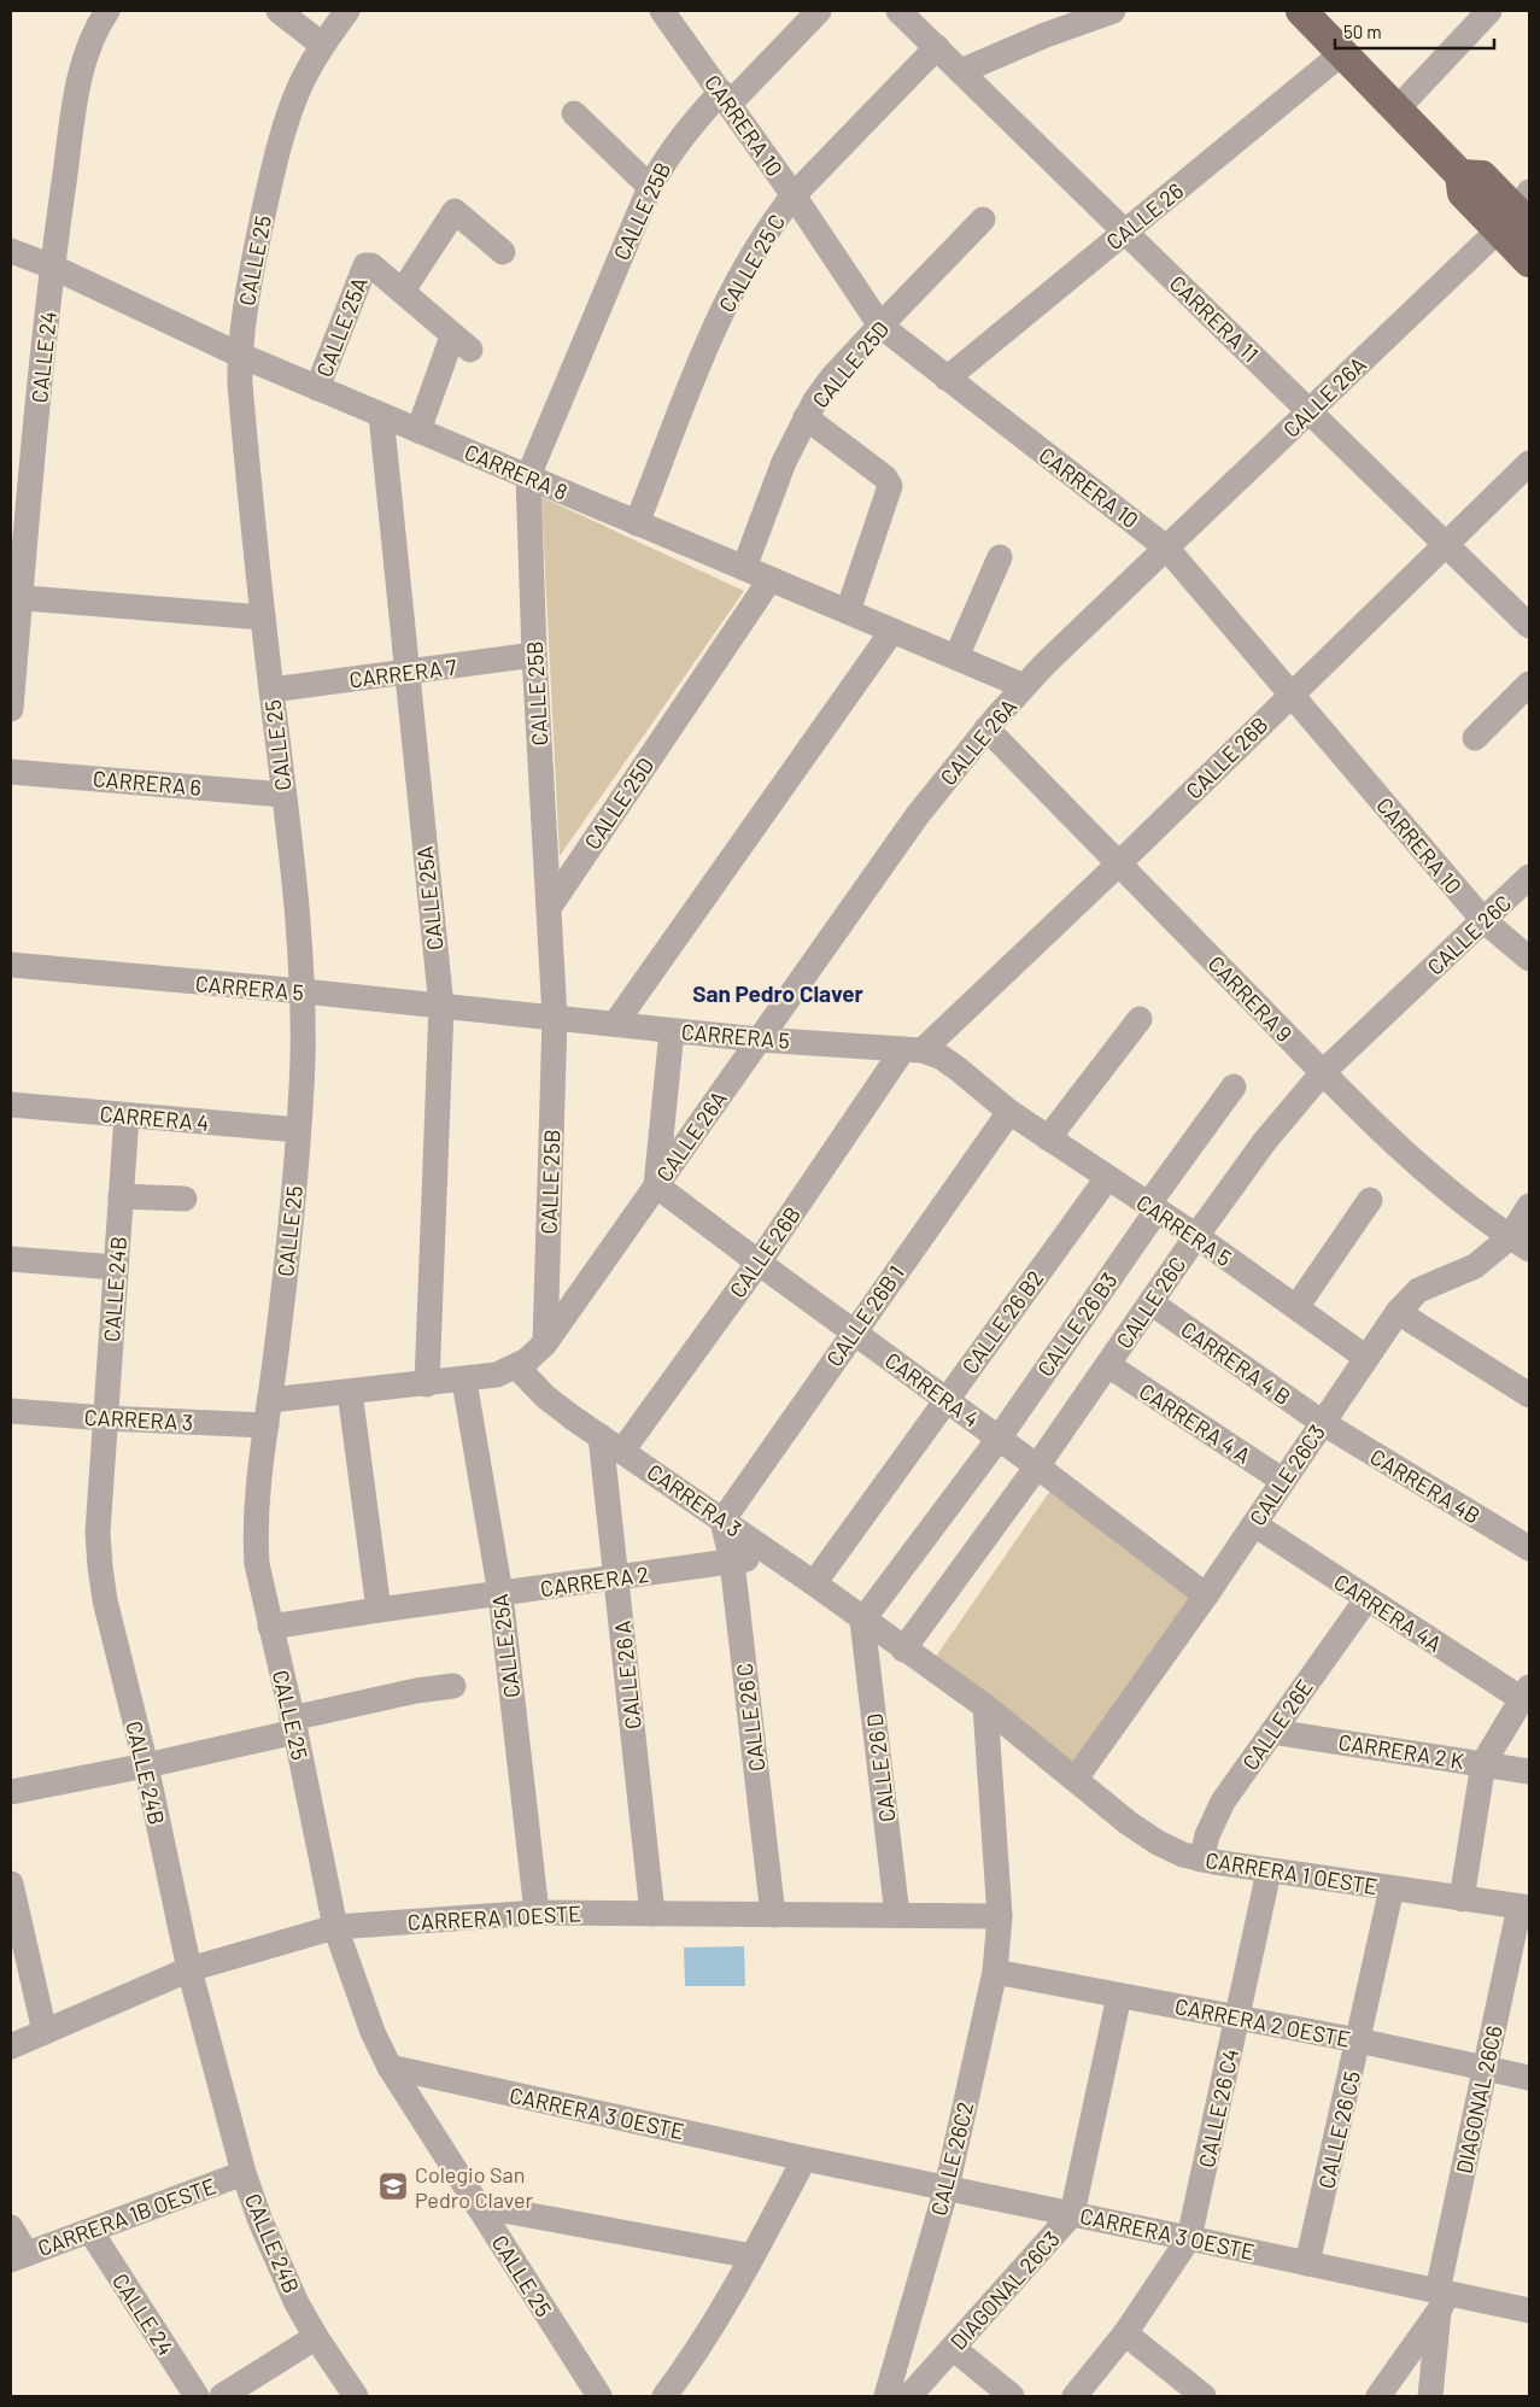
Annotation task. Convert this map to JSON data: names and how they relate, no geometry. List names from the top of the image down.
{
  "streets": {
    "street": [
      "CARRERA 10",
      "CALLE 25B",
      "CALLE 26",
      "CALLE 25",
      "CALLE 25 C",
      "CARRERA 11",
      "CALLE 25A",
      "CALLE 24",
      "CALLE 25D",
      "CALLE 26A",
      "CARRERA 8",
      "CARRERA 7",
      "CALLE 26B",
      "CARRERA 6",
      "CALLE 26C",
      "CARRERA 5",
      "CARRERA 9",
      "CARRERA 4",
      "CALLE 24B",
      "CALLE 26B 1",
      "CALLE 26 B2",
      "CALLE 26 B3",
      "CARRERA 4 B",
      "CARRERA 3",
      "CARRERA 4 A",
      "CALLE 26C3",
      "CARRERA 4B",
      "CARRERA 2",
      "CARRERA 4A",
      "CALLE 26 A",
      "CALLE 26 C",
      "CALLE 26E",
      "CARRERA 2 K",
      "CALLE 26 D",
      "CARRERA 1 OESTE",
      "CARRERA 2 OESTE",
      "DIAGONAL 26C6",
      "CALLE 26 C4",
      "CARRERA 3 OESTE",
      "CALLE 26 C5",
      "CALLE 26C2",
      "CARRERA 1B OESTE",
      "DIAGONAL 26C3"
    ]
  },
  "crossings": [
    ["CARRERA 10", "CALLE 25B"],
    ["CARRERA 10", "CALLE 26"],
    ["CARRERA 10", "CALLE 25 C"],
    ["CARRERA 10", "CALLE 25D"],
    ["CARRERA 10", "CALLE 26A"],
    ["CARRERA 10", "CALLE 26B"],
    ["CARRERA 10", "CALLE 26C"],
    ["CALLE 25B", "CALLE 25D"],
    ["CALLE 25B", "CALLE 26A"],
    ["CALLE 25B", "CARRERA 8"],
    ["CALLE 25B", "CARRERA 7"],
    ["CALLE 25B", "CARRERA 5"],
    ["CALLE 26", "CARRERA 11"],
    ["CALLE 25", "CARRERA 8"],
    ["CALLE 25", "CARRERA 7"],
    ["CALLE 25", "CARRERA 6"],
    ["CALLE 25", "CARRERA 5"],
    ["CALLE 25", "CARRERA 4"],
    ["CALLE 25", "CARRERA 3"],
    ["CALLE 25", "CARRERA 2"],
    ["CALLE 25", "CARRERA 1 OESTE"],
    ["CALLE 25", "CARRERA 3 OESTE"],
    ["CALLE 25 C", "CARRERA 11"],
    ["CALLE 25 C", "CARRERA 8"],
    ["CARRERA 11", "CALLE 26A"],
    ["CARRERA 11", "CALLE 26B"],
    ["CALLE 25A", "CARRERA 8"],
    ["CALLE 25A", "CARRERA 7"],
    ["CALLE 25A", "CARRERA 5"],
    ["CALLE 25A", "CARRERA 3"],
    ["CALLE 25A", "CARRERA 2"],
    ["CALLE 25A", "CARRERA 1 OESTE"],
    ["CALLE 24", "CARRERA 8"],
    ["CALLE 24", "CARRERA 1B OESTE"],
    ["CALLE 25D", "CARRERA 8"],
    ["CALLE 26A", "CARRERA 8"],
    ["CALLE 26A", "CARRERA 5"],
    ["CALLE 26A", "CARRERA 9"],
    ["CALLE 26A", "CARRERA 4"],
    ["CALLE 26A", "CARRERA 3"],
    ["CALLE 26B", "CARRERA 5"],
    ["CALLE 26B", "CARRERA 9"],
    ["CALLE 26B", "CARRERA 4"],
    ["CALLE 26B", "CARRERA 3"],
    ["CALLE 26C", "CARRERA 5"],
    ["CALLE 26C", "CARRERA 9"],
    ["CALLE 26C", "CARRERA 4"],
    ["CALLE 26C", "CARRERA 4 B"],
    ["CALLE 26C", "CARRERA 3"],
    ["CALLE 26C", "CARRERA 4 A"],
    ["CARRERA 5", "CALLE 26B 1"],
    ["CARRERA 5", "CALLE 26 B2"],
    ["CARRERA 5", "CALLE 26 B3"],
    ["CARRERA 5", "CALLE 26C3"],
    ["CARRERA 9", "CALLE 26C3"],
    ["CARRERA 4", "CALLE 24B"],
    ["CARRERA 4", "CALLE 26B 1"],
    ["CARRERA 4", "CALLE 26 B2"],
    ["CARRERA 4", "CALLE 26 B3"],
    ["CARRERA 4", "CALLE 26C3"],
    ["CALLE 24B", "CARRERA 3"],
    ["CALLE 24B", "CARRERA 1 OESTE"],
    ["CALLE 24B", "CARRERA 1B OESTE"],
    ["CALLE 26B 1", "CARRERA 3"],
    ["CALLE 26B 1", "CALLE 26 C"],
    ["CALLE 26 B2", "CARRERA 3"],
    ["CARRERA 4 B", "CALLE 26C3"],
    ["CARRERA 4 B", "CARRERA 4B"],
    ["CARRERA 3", "CALLE 26C3"],
    ["CARRERA 3", "CARRERA 2"],
    ["CARRERA 3", "CALLE 26 A"],
    ["CARRERA 3", "CALLE 26 C"],
    ["CARRERA 3", "CALLE 26 D"],
    ["CARRERA 3", "CARRERA 1 OESTE"],
    ["CARRERA 4 A", "CALLE 26C3"],
    ["CALLE 26C3", "CARRERA 4B"],
    ["CALLE 26C3", "CARRERA 4A"],
    ["CALLE 26C3", "CARRERA 1 OESTE"],
    ["CARRERA 2", "CALLE 26 A"],
    ["CARRERA 2", "CALLE 26 C"],
    ["CARRERA 4A", "CALLE 26E"],
    ["CALLE 26 A", "CARRERA 1 OESTE"],
    ["CALLE 26 C", "CARRERA 1 OESTE"],
    ["CALLE 26E", "CARRERA 2 K"],
    ["CALLE 26E", "CARRERA 1 OESTE"],
    ["CALLE 26 D", "CARRERA 1 OESTE"],
    ["CARRERA 1 OESTE", "DIAGONAL 26C6"],
    ["CARRERA 1 OESTE", "CALLE 26 C4"],
    ["CARRERA 1 OESTE", "CALLE 26 C5"],
    ["CARRERA 1 OESTE", "CALLE 26C2"],
    ["CARRERA 2 OESTE", "DIAGONAL 26C6"],
    ["CARRERA 2 OESTE", "CALLE 26 C4"],
    ["CARRERA 2 OESTE", "CALLE 26 C5"],
    ["CARRERA 2 OESTE", "CALLE 26C2"],
    ["CARRERA 2 OESTE", "DIAGONAL 26C3"],
    ["DIAGONAL 26C6", "CARRERA 3 OESTE"],
    ["CALLE 26 C4", "CARRERA 3 OESTE"],
    ["CARRERA 3 OESTE", "CALLE 26 C5"],
    ["CARRERA 3 OESTE", "CALLE 26C2"],
    ["CARRERA 3 OESTE", "DIAGONAL 26C3"]
  ],
  "districts": ["San Pedro Claver"],
  "places": {
    "school or university": ["Colegio San Pedro Claver"]
  },
  "scale_bar": "50 m"
}
